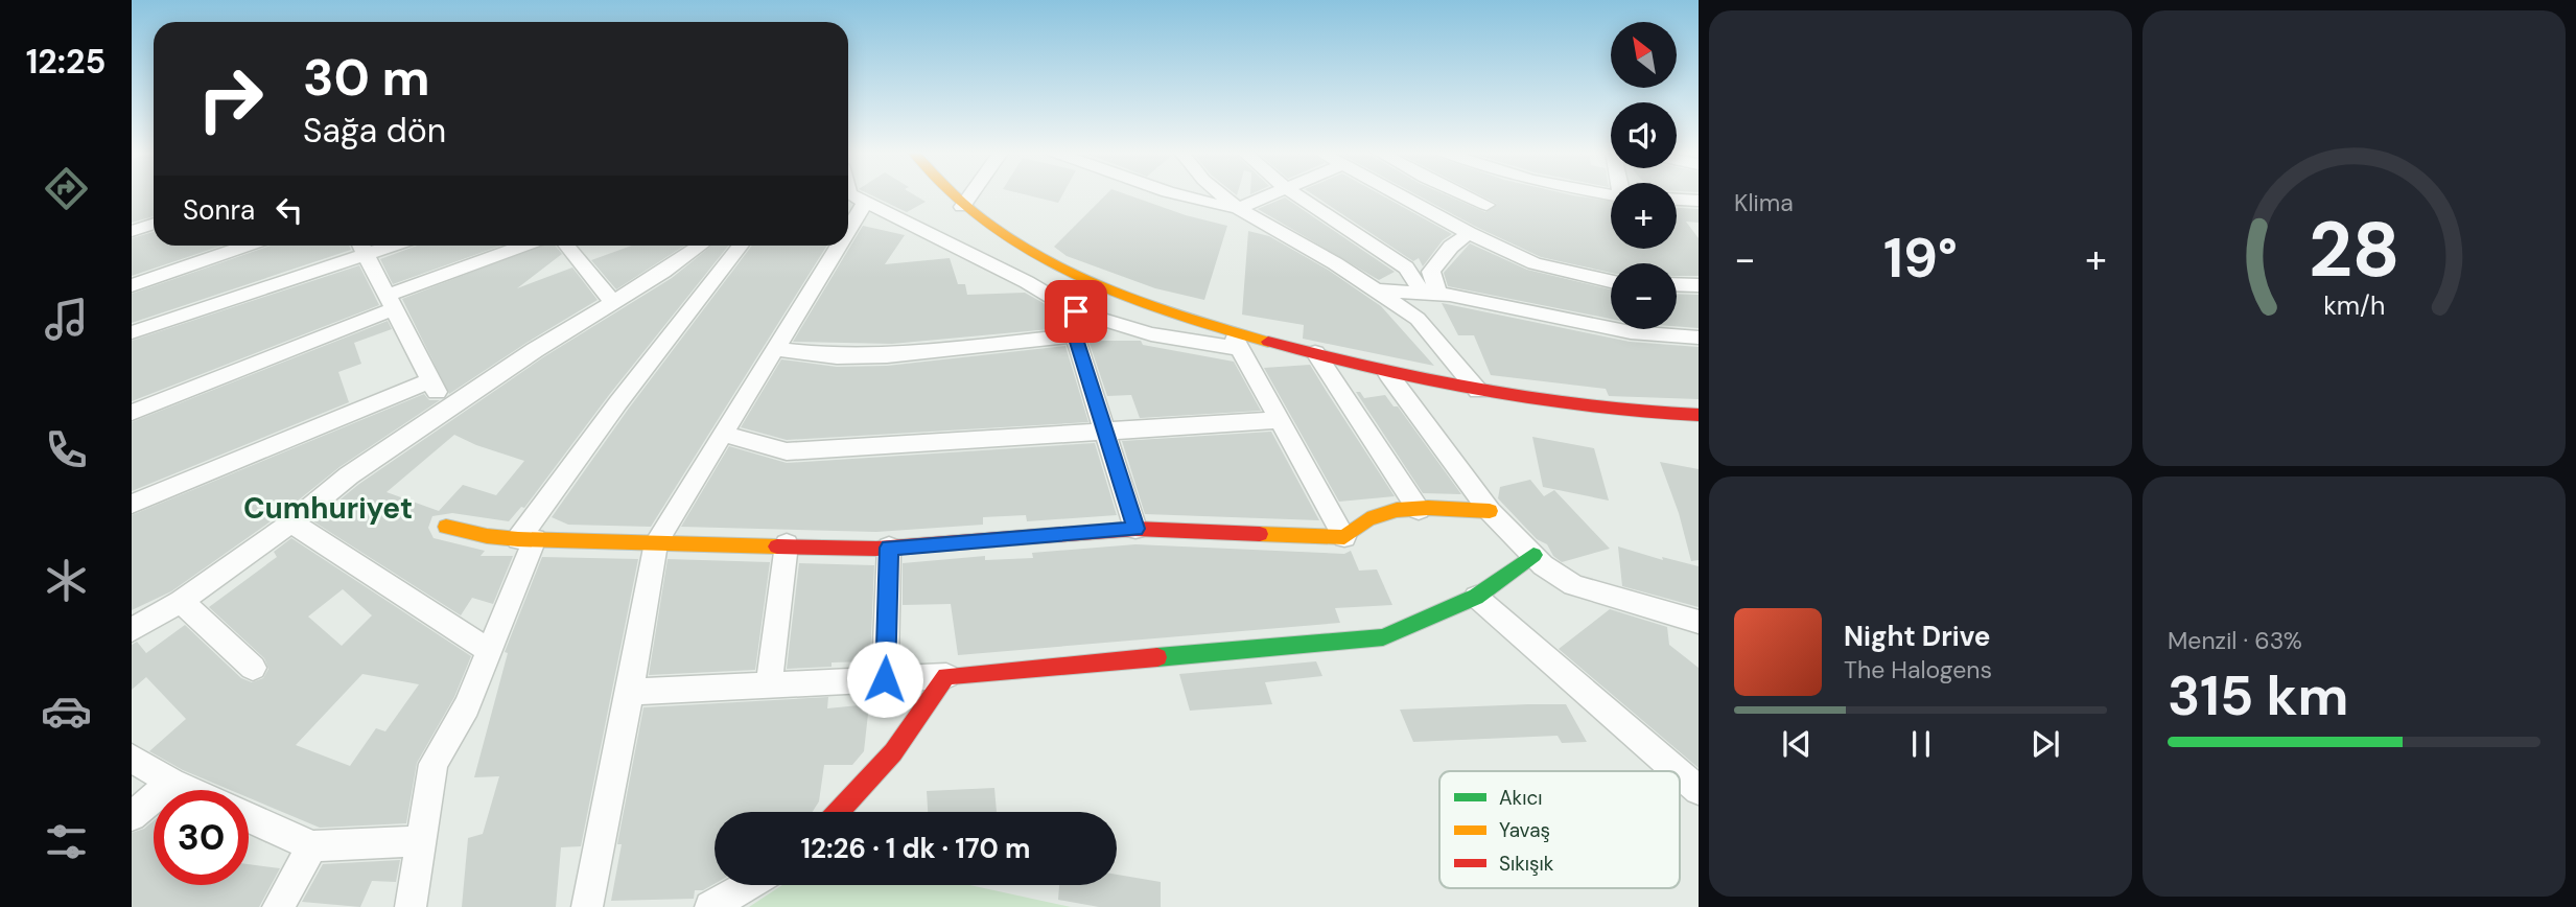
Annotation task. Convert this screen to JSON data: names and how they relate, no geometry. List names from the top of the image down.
{
  "districts": ["Cumhuriyet"],
  "legend": ["Akıcı", "Yavaş", "Sıkışık"],
  "north": "top left",
  "page": {
    "tabs": "12:25",
    "tile": [
      "Klima",
      ["Menzil · 63%", "315 km"]
    ],
    "map_buttons": ["+", "−"],
    "turn": ["30 m", "Sağa dön"],
    "then": "Sonra",
    "heat": ["−", "19°", "+"],
    "song": ["Night Drive", "The Halogens"],
    "limit": "30",
    "trip": "12:26 · 1 dk · 170 m",
    "gauge": ["28", "km/h"]
  }
}
